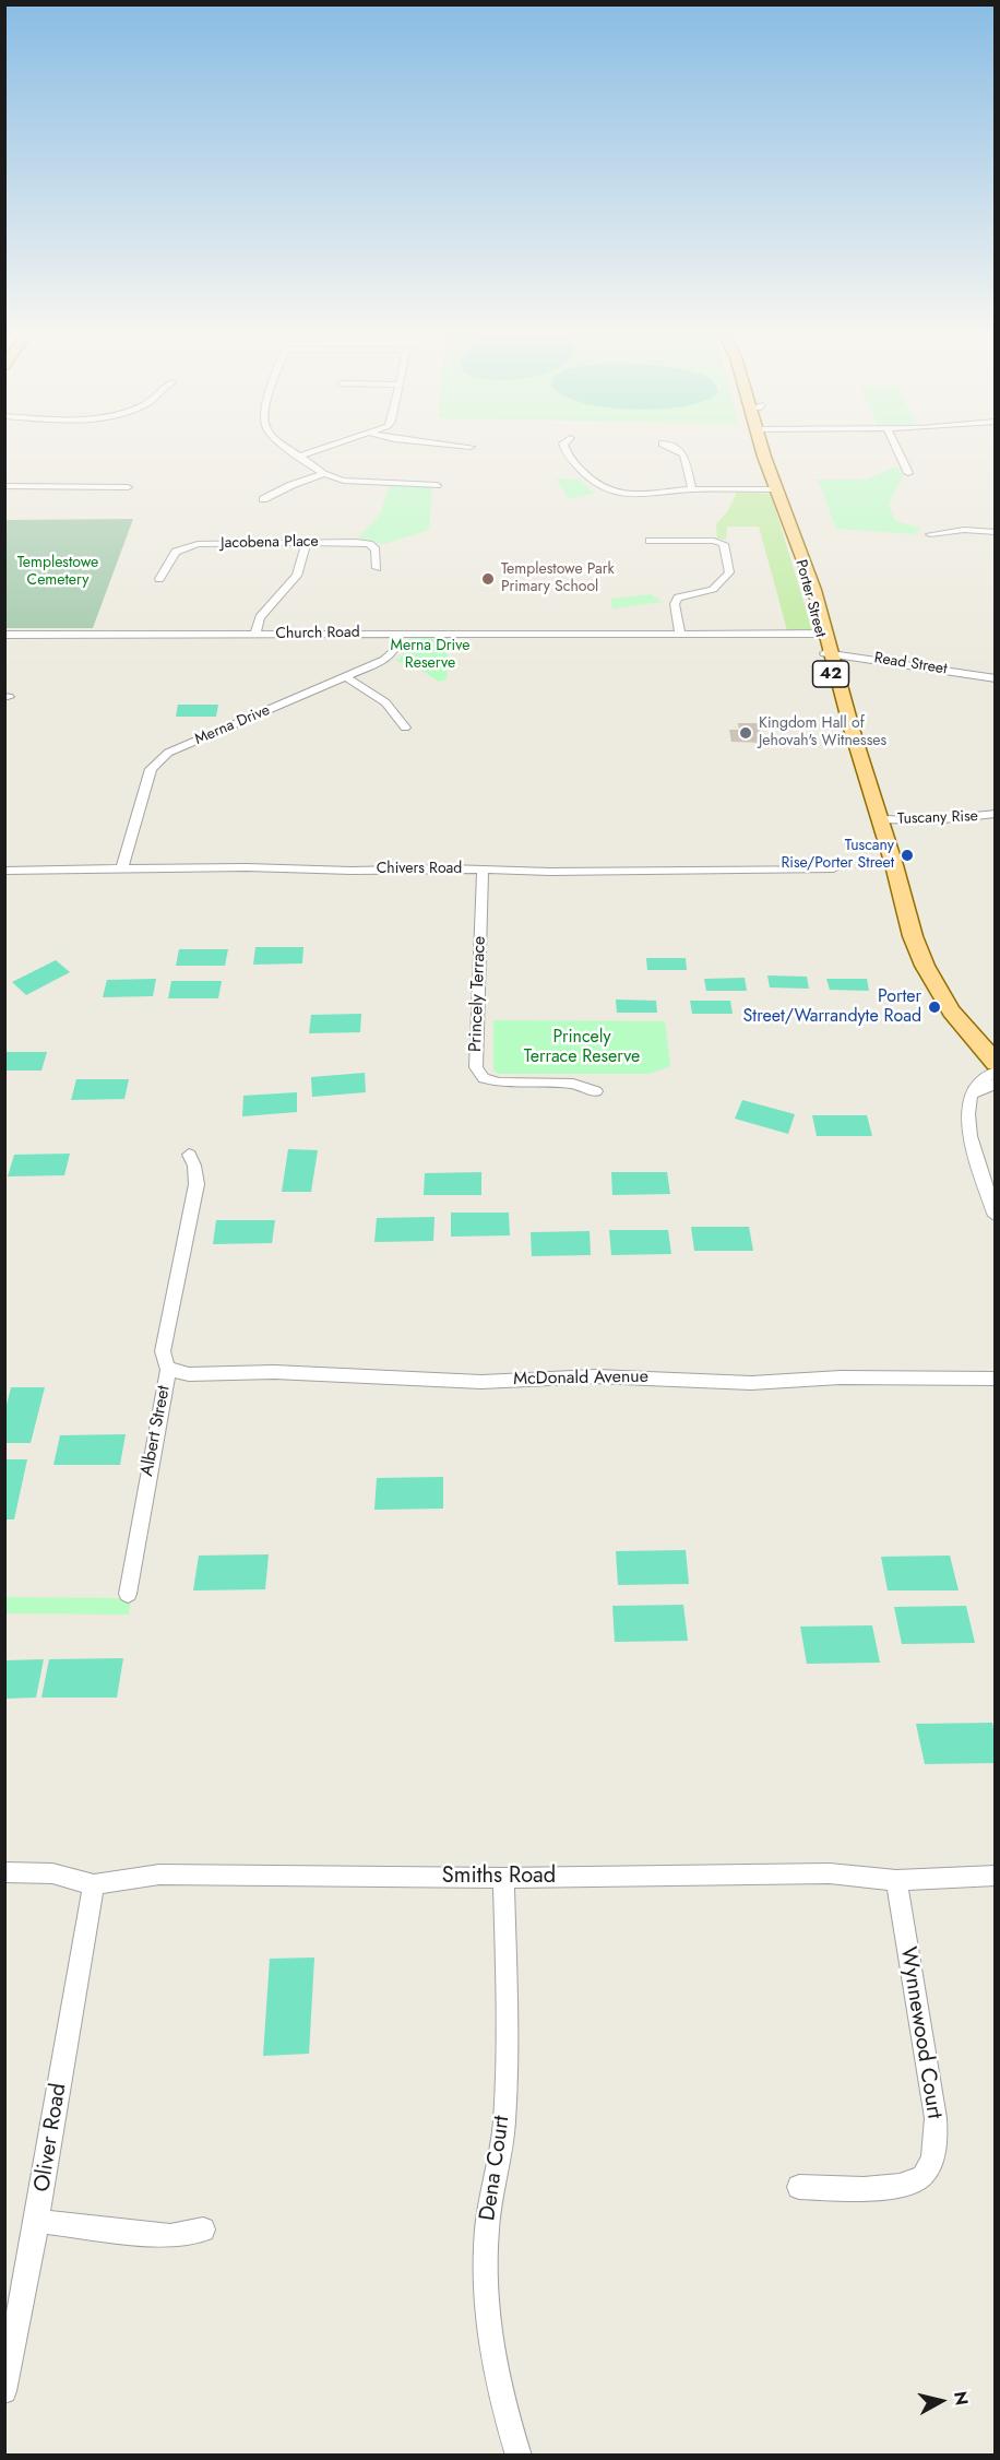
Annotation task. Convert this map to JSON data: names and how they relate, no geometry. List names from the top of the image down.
{
  "streets": {
    "main road": ["Porter Street", "42"],
    "street": [
      "Jacobena Place",
      "Church Road",
      "Read Street",
      "Merna Drive",
      "Tuscany Rise",
      "Chivers Road",
      "Princely Terrace",
      "McDonald Avenue",
      "Albert Street",
      "Smiths Road",
      "Wynnewood Court",
      "Oliver Road",
      "Dena Court"
    ]
  },
  "crossings": [
    ["Porter Street", "Church Road"],
    ["Porter Street", "Read Street"],
    ["Porter Street", "Tuscany Rise"],
    ["Church Road", "Merna Drive"],
    ["Merna Drive", "Chivers Road"],
    ["Chivers Road", "Princely Terrace"],
    ["McDonald Avenue", "Albert Street"],
    ["Smiths Road", "Wynnewood Court"],
    ["Smiths Road", "Oliver Road"],
    ["Smiths Road", "Dena Court"]
  ],
  "parks": ["Templestowe Cemetery", "Merna Drive Reserve", "Princely Terrace Reserve"],
  "places": [
    "Templestowe Park Primary School",
    "Kingdom Hall of Jehovah's Witnesses",
    "Tuscany Rise/Porter Street",
    "Porter Street/Warrandyte Road"
  ],
  "north": "right"
}
